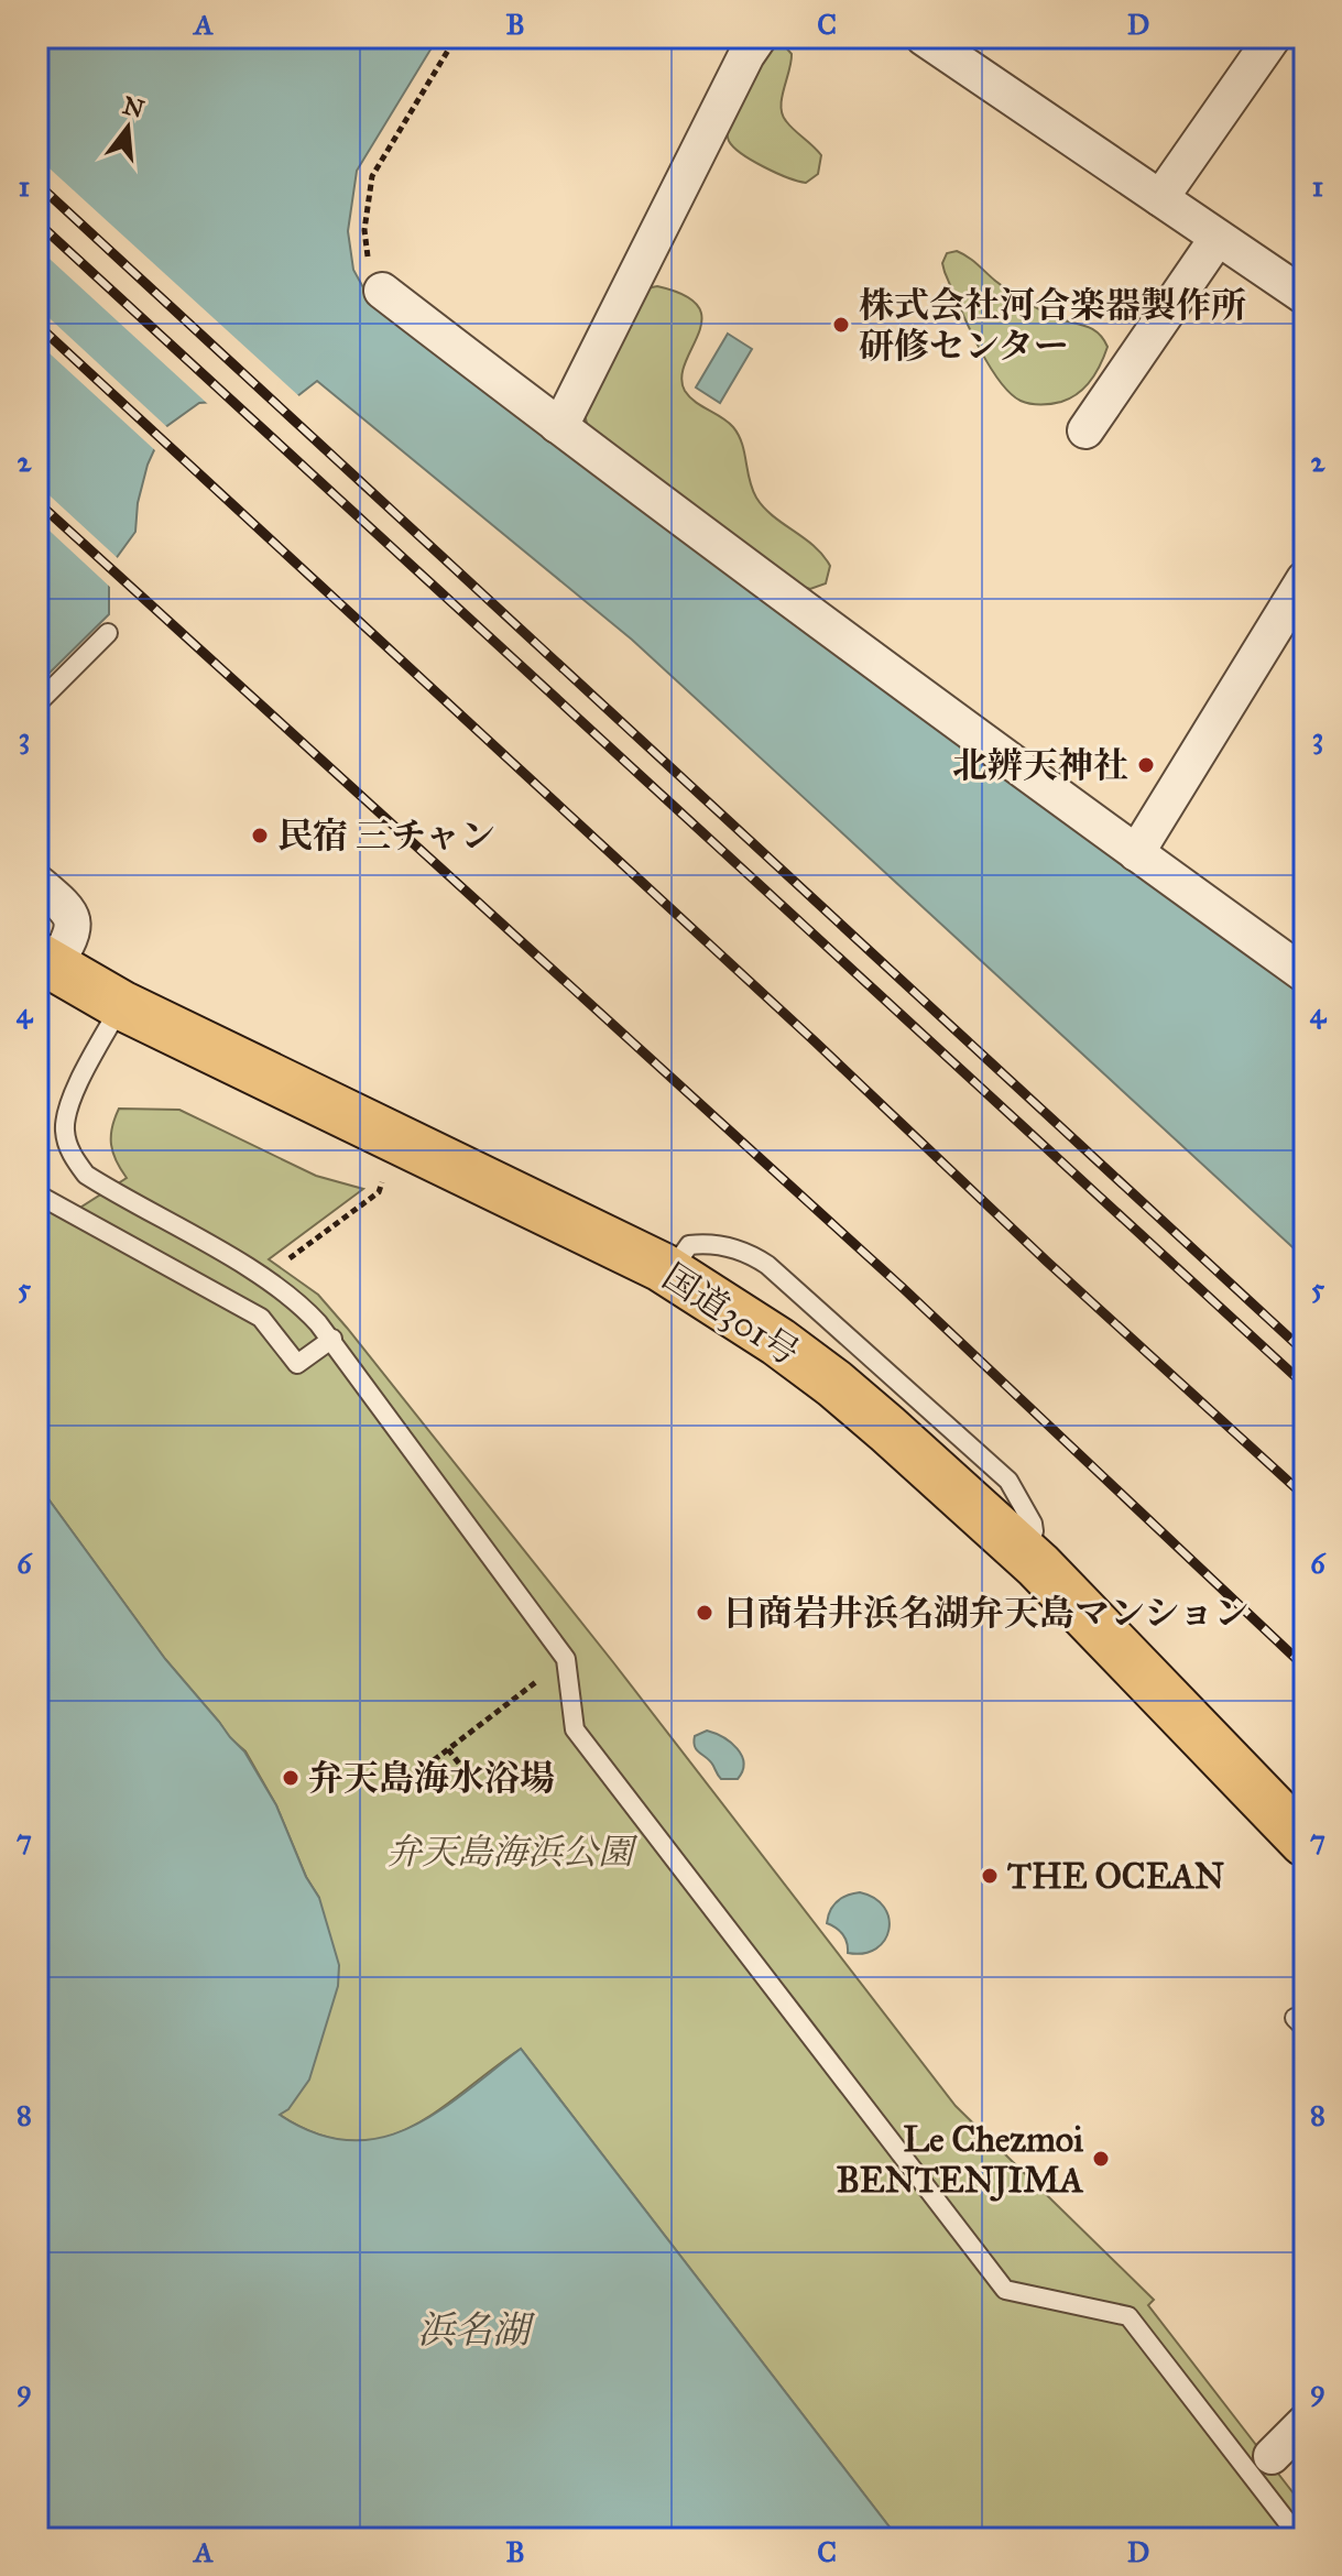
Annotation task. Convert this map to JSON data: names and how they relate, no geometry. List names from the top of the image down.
{
  "streets": {
    "highway": ["国道301号"]
  },
  "water": ["浜名湖"],
  "parks": ["弁天島海浜公園"],
  "places": [
    "株式会社河合楽器製作所 研修センター",
    "北辨天神社",
    "民宿 三チャン",
    "日商岩井浜名湖弁天島マンション",
    "弁天島海水浴場",
    "THE OCEAN",
    "Le Chezmoi BENTENJIMA"
  ],
  "north": "top",
  "grid": {
    "columns": [
      "A",
      "B",
      "C",
      "D"
    ],
    "rows": [
      "1",
      "2",
      "3",
      "4",
      "5",
      "6",
      "7",
      "8",
      "9"
    ]
  }
}
